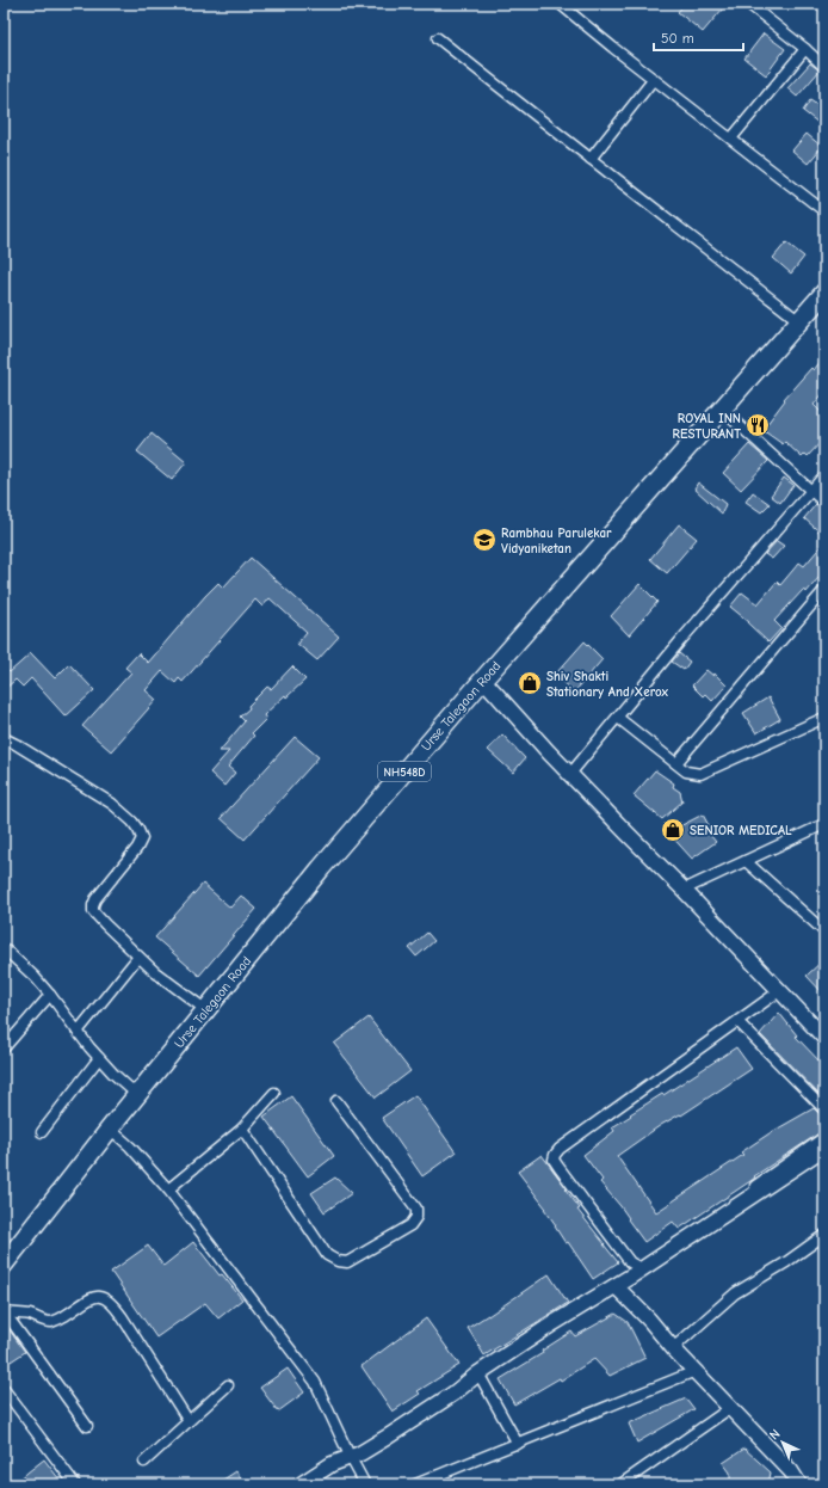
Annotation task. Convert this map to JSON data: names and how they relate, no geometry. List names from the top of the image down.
{
  "streets": {
    "highway": ["Urse Talegaon Road", "NH548D"]
  },
  "places": {
    "restaurant": ["ROYAL INN RESTURANT"],
    "school or university": ["Rambhau Parulekar Vidyaniketan"],
    "shop": ["Shiv Shakti Stationary And Xerox", "SENIOR MEDICAL"]
  },
  "scale_bar": "50 m",
  "north": "top left"
}
